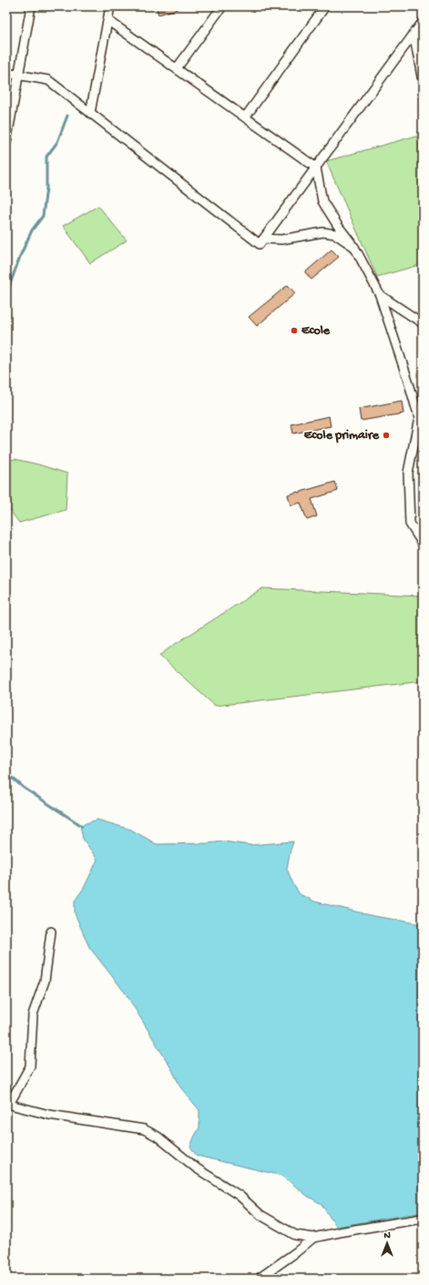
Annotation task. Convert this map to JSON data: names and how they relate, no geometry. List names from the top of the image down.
{
  "places": ["Ecole", "Ecole primaire"],
  "north": "top"
}
